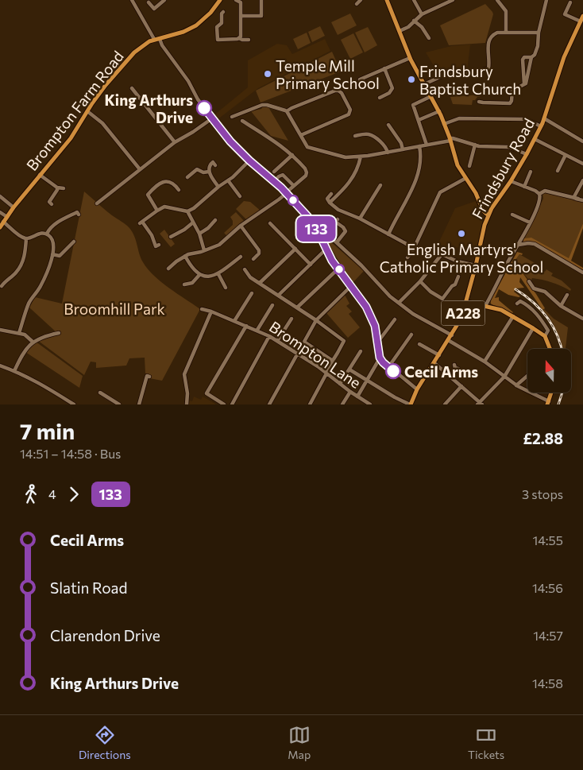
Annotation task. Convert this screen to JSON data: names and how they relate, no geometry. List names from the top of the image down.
{
  "streets": {
    "main road": ["Brompton Farm Road", "Frindsbury Road", "A228"],
    "street": ["Brompton Lane"]
  },
  "crossings": [
    ["Frindsbury Road", "A228"]
  ],
  "parks": ["Broomhill Park"],
  "places": [
    "Temple Mill Primary School",
    "Frindsbury Baptist Church",
    "King Arthurs Drive",
    "English Martyrs' Catholic Primary School",
    "Cecil Arms"
  ],
  "lines": ["bus line 133"],
  "north": "top",
  "page": {
    "on_map": "133",
    "heading": ["7 min", "14:51 – 14:58 · Bus", "£2.88"],
    "legs": ["4", "133", "3 stops"],
    "list": [
      {
        "name": "Cecil Arms",
        "value": "14:55"
      },
      {
        "name": "Slatin Road",
        "value": "14:56"
      },
      {
        "name": "Clarendon Drive",
        "value": "14:57"
      },
      {
        "name": "King Arthurs Drive",
        "value": "14:58"
      }
    ],
    "tabs": ["Directions", "Map", "Tickets"]
  }
}
